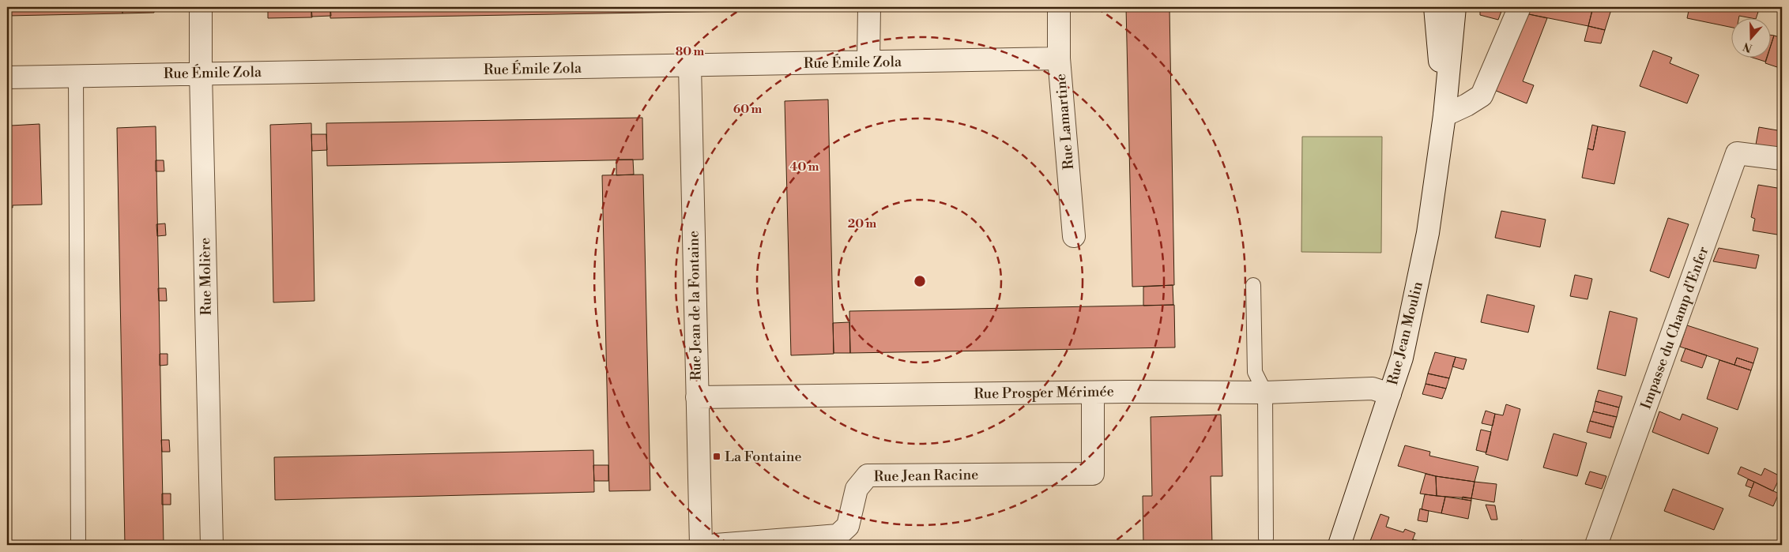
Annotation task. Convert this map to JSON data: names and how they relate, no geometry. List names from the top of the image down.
{
  "streets": {
    "street": [
      "Rue Émile Zola",
      "Rue Lamartine",
      "Rue Molière",
      "Rue Jean de la Fontaine",
      "Impasse du Champ d'Enfer",
      "Rue Jean Moulin",
      "Rue Prosper Mérimée",
      "Rue Jean Racine"
    ]
  },
  "crossings": [
    ["Rue Émile Zola", "Rue Lamartine"],
    ["Rue Émile Zola", "Rue Molière"],
    ["Rue Émile Zola", "Rue Jean de la Fontaine"],
    ["Rue Jean de la Fontaine", "Rue Prosper Mérimée"],
    ["Rue Jean Moulin", "Rue Prosper Mérimée"],
    ["Rue Prosper Mérimée", "Rue Jean Racine"]
  ],
  "places": {
    "transit": ["La Fontaine"]
  },
  "north": "bottom",
  "rings": [
    "80 m",
    "60 m",
    "40 m",
    "20 m"
  ]
}
